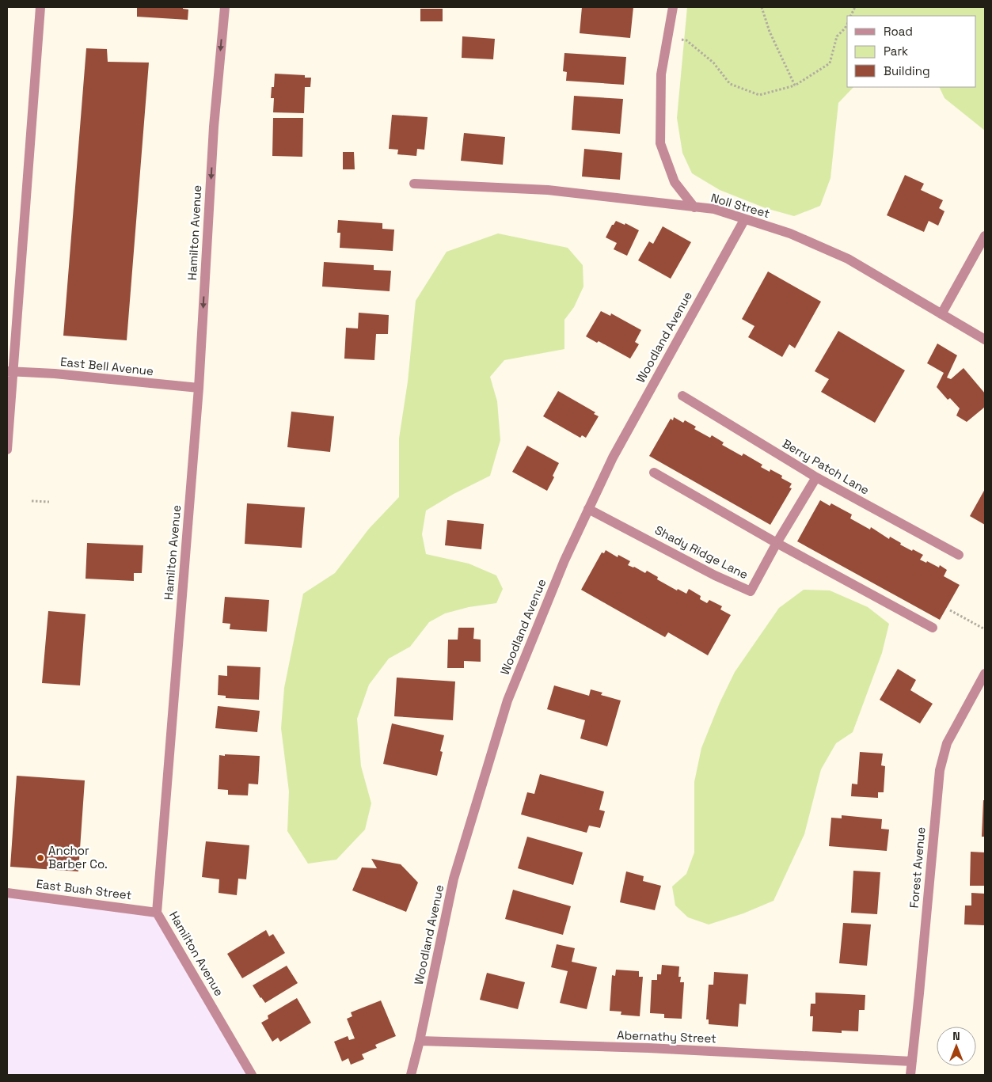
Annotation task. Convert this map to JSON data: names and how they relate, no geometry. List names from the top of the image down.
{
  "streets": {
    "street": [
      "Noll Street",
      "Hamilton Avenue",
      "Woodland Avenue",
      "East Bell Avenue",
      "Berry Patch Lane",
      "Shady Ridge Lane",
      "Forest Avenue",
      "East Bush Street",
      "Abernathy Street"
    ]
  },
  "crossings": [
    ["Noll Street", "Woodland Avenue"],
    ["Hamilton Avenue", "East Bell Avenue"],
    ["Hamilton Avenue", "East Bush Street"],
    ["Woodland Avenue", "Shady Ridge Lane"],
    ["Woodland Avenue", "Abernathy Street"],
    ["Berry Patch Lane", "Shady Ridge Lane"],
    ["Forest Avenue", "Abernathy Street"]
  ],
  "places": ["Anchor Barber Co."],
  "legend": ["Road", "Park", "Building"],
  "north": "top"
}
